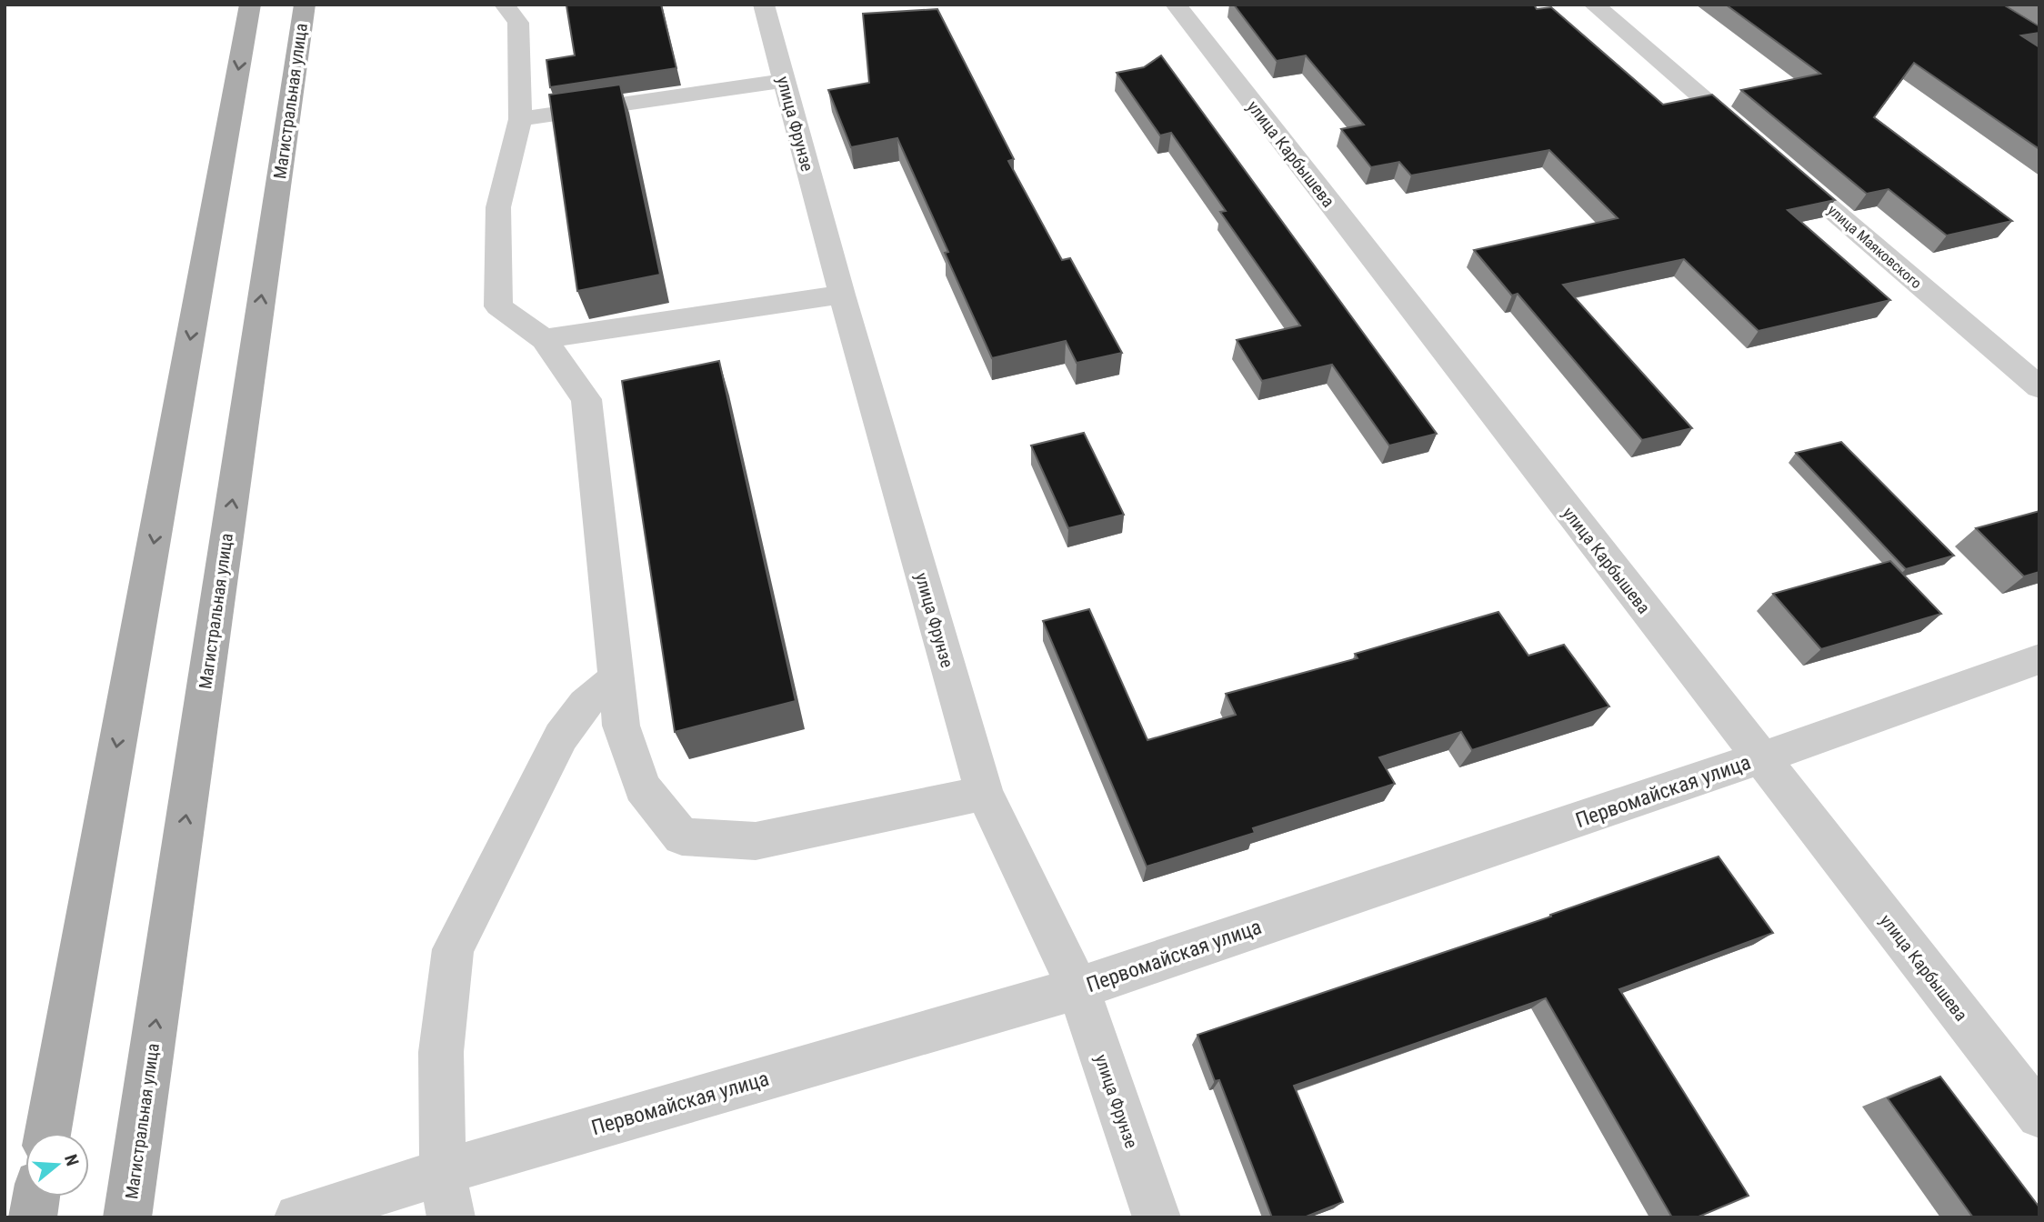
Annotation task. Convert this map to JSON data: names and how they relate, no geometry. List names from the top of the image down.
{
  "streets": {
    "main road": ["Магистральная улица"],
    "street": [
      "улица Фрунзе",
      "улица Карбышева",
      "улица Маяковского",
      "Первомайская улица"
    ]
  },
  "crossings": [
    ["улица Фрунзе", "Первомайская улица"],
    ["улица Карбышева", "Первомайская улица"]
  ],
  "north": "right"
}
